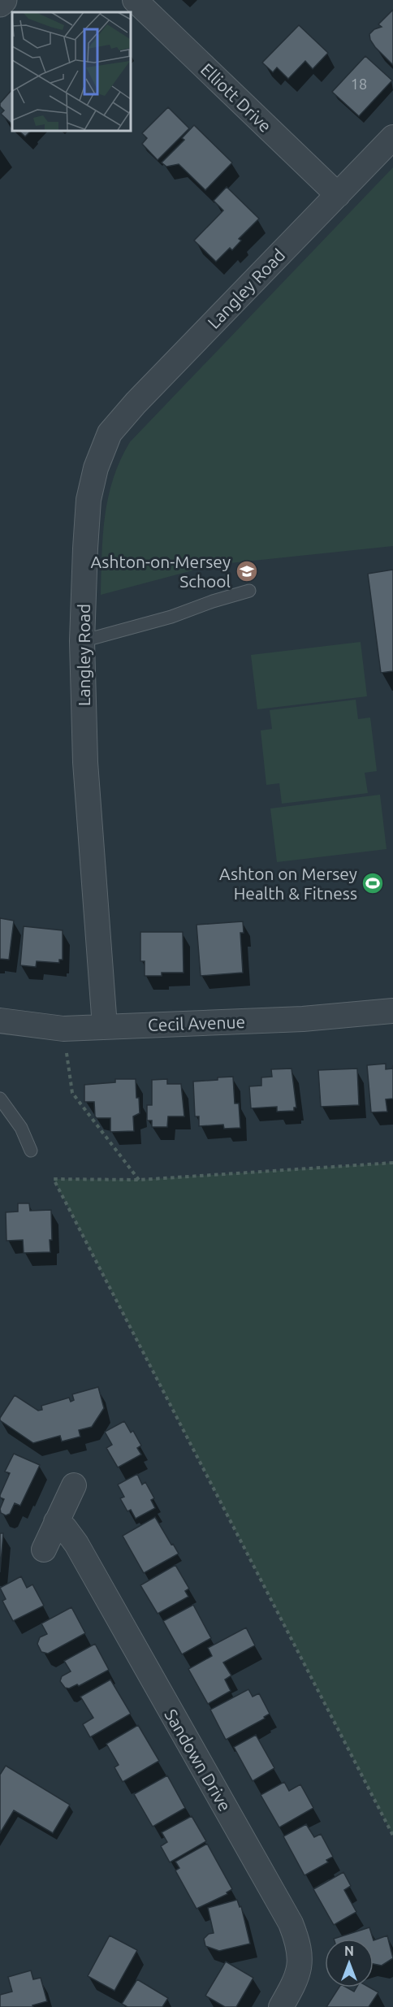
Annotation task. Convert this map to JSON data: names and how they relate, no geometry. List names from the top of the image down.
{
  "streets": {
    "street": [
      "Elliott Drive",
      "Langley Road",
      "Cecil Avenue",
      "Sandown Drive"
    ]
  },
  "crossings": [
    ["Elliott Drive", "Langley Road"],
    ["Langley Road", "Cecil Avenue"]
  ],
  "places": {
    "school or university": ["Ashton-on-Mersey School"],
    "sports": ["Ashton on Mersey Health & Fitness"]
  },
  "house_numbers": ["18"],
  "north": "top"
}
